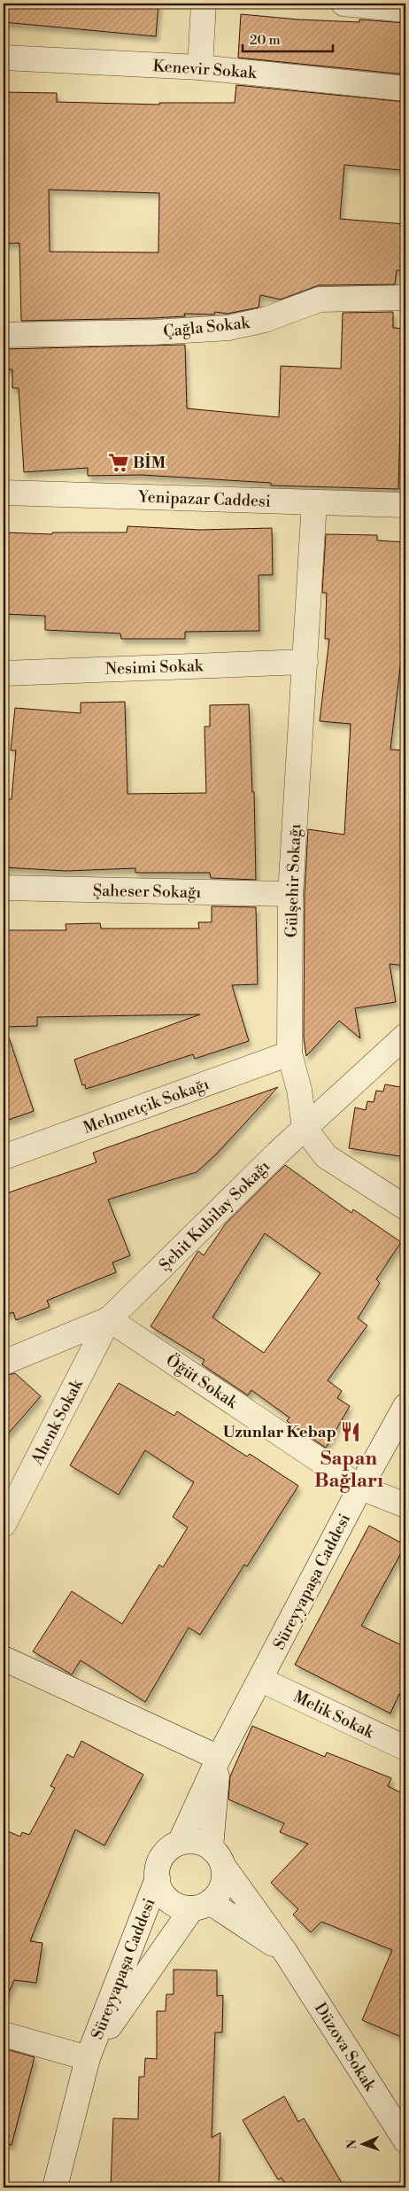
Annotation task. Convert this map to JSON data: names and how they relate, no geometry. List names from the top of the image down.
{
  "streets": {
    "street": [
      "Kenevir Sokak",
      "Çağla Sokak",
      "Yenipazar Caddesi",
      "Nesimi Sokak",
      "Gülşehir Sokağı",
      "Şaheser Sokağı",
      "Mehmetçik Sokağı",
      "Şehit Kubilay Sokağı",
      "Öğüt Sokak",
      "Ahenk Sokak",
      "Süreyyapaşa Caddesi",
      "Melik Sokak",
      "Düzova Sokak"
    ]
  },
  "crossings": [
    ["Yenipazar Caddesi", "Gülşehir Sokağı"],
    ["Nesimi Sokak", "Gülşehir Sokağı"],
    ["Gülşehir Sokağı", "Şaheser Sokağı"],
    ["Gülşehir Sokağı", "Mehmetçik Sokağı"],
    ["Gülşehir Sokağı", "Şehit Kubilay Sokağı"],
    ["Şehit Kubilay Sokağı", "Öğüt Sokak"],
    ["Şehit Kubilay Sokağı", "Ahenk Sokak"],
    ["Öğüt Sokak", "Ahenk Sokak"],
    ["Öğüt Sokak", "Süreyyapaşa Caddesi"],
    ["Süreyyapaşa Caddesi", "Melik Sokak"],
    ["Süreyyapaşa Caddesi", "Düzova Sokak"]
  ],
  "districts": ["Sapan Bağları"],
  "places": {
    "supermarket": ["BİM"],
    "restaurant": ["Uzunlar Kebap"]
  },
  "scale_bar": "20 m",
  "north": "left"
}
